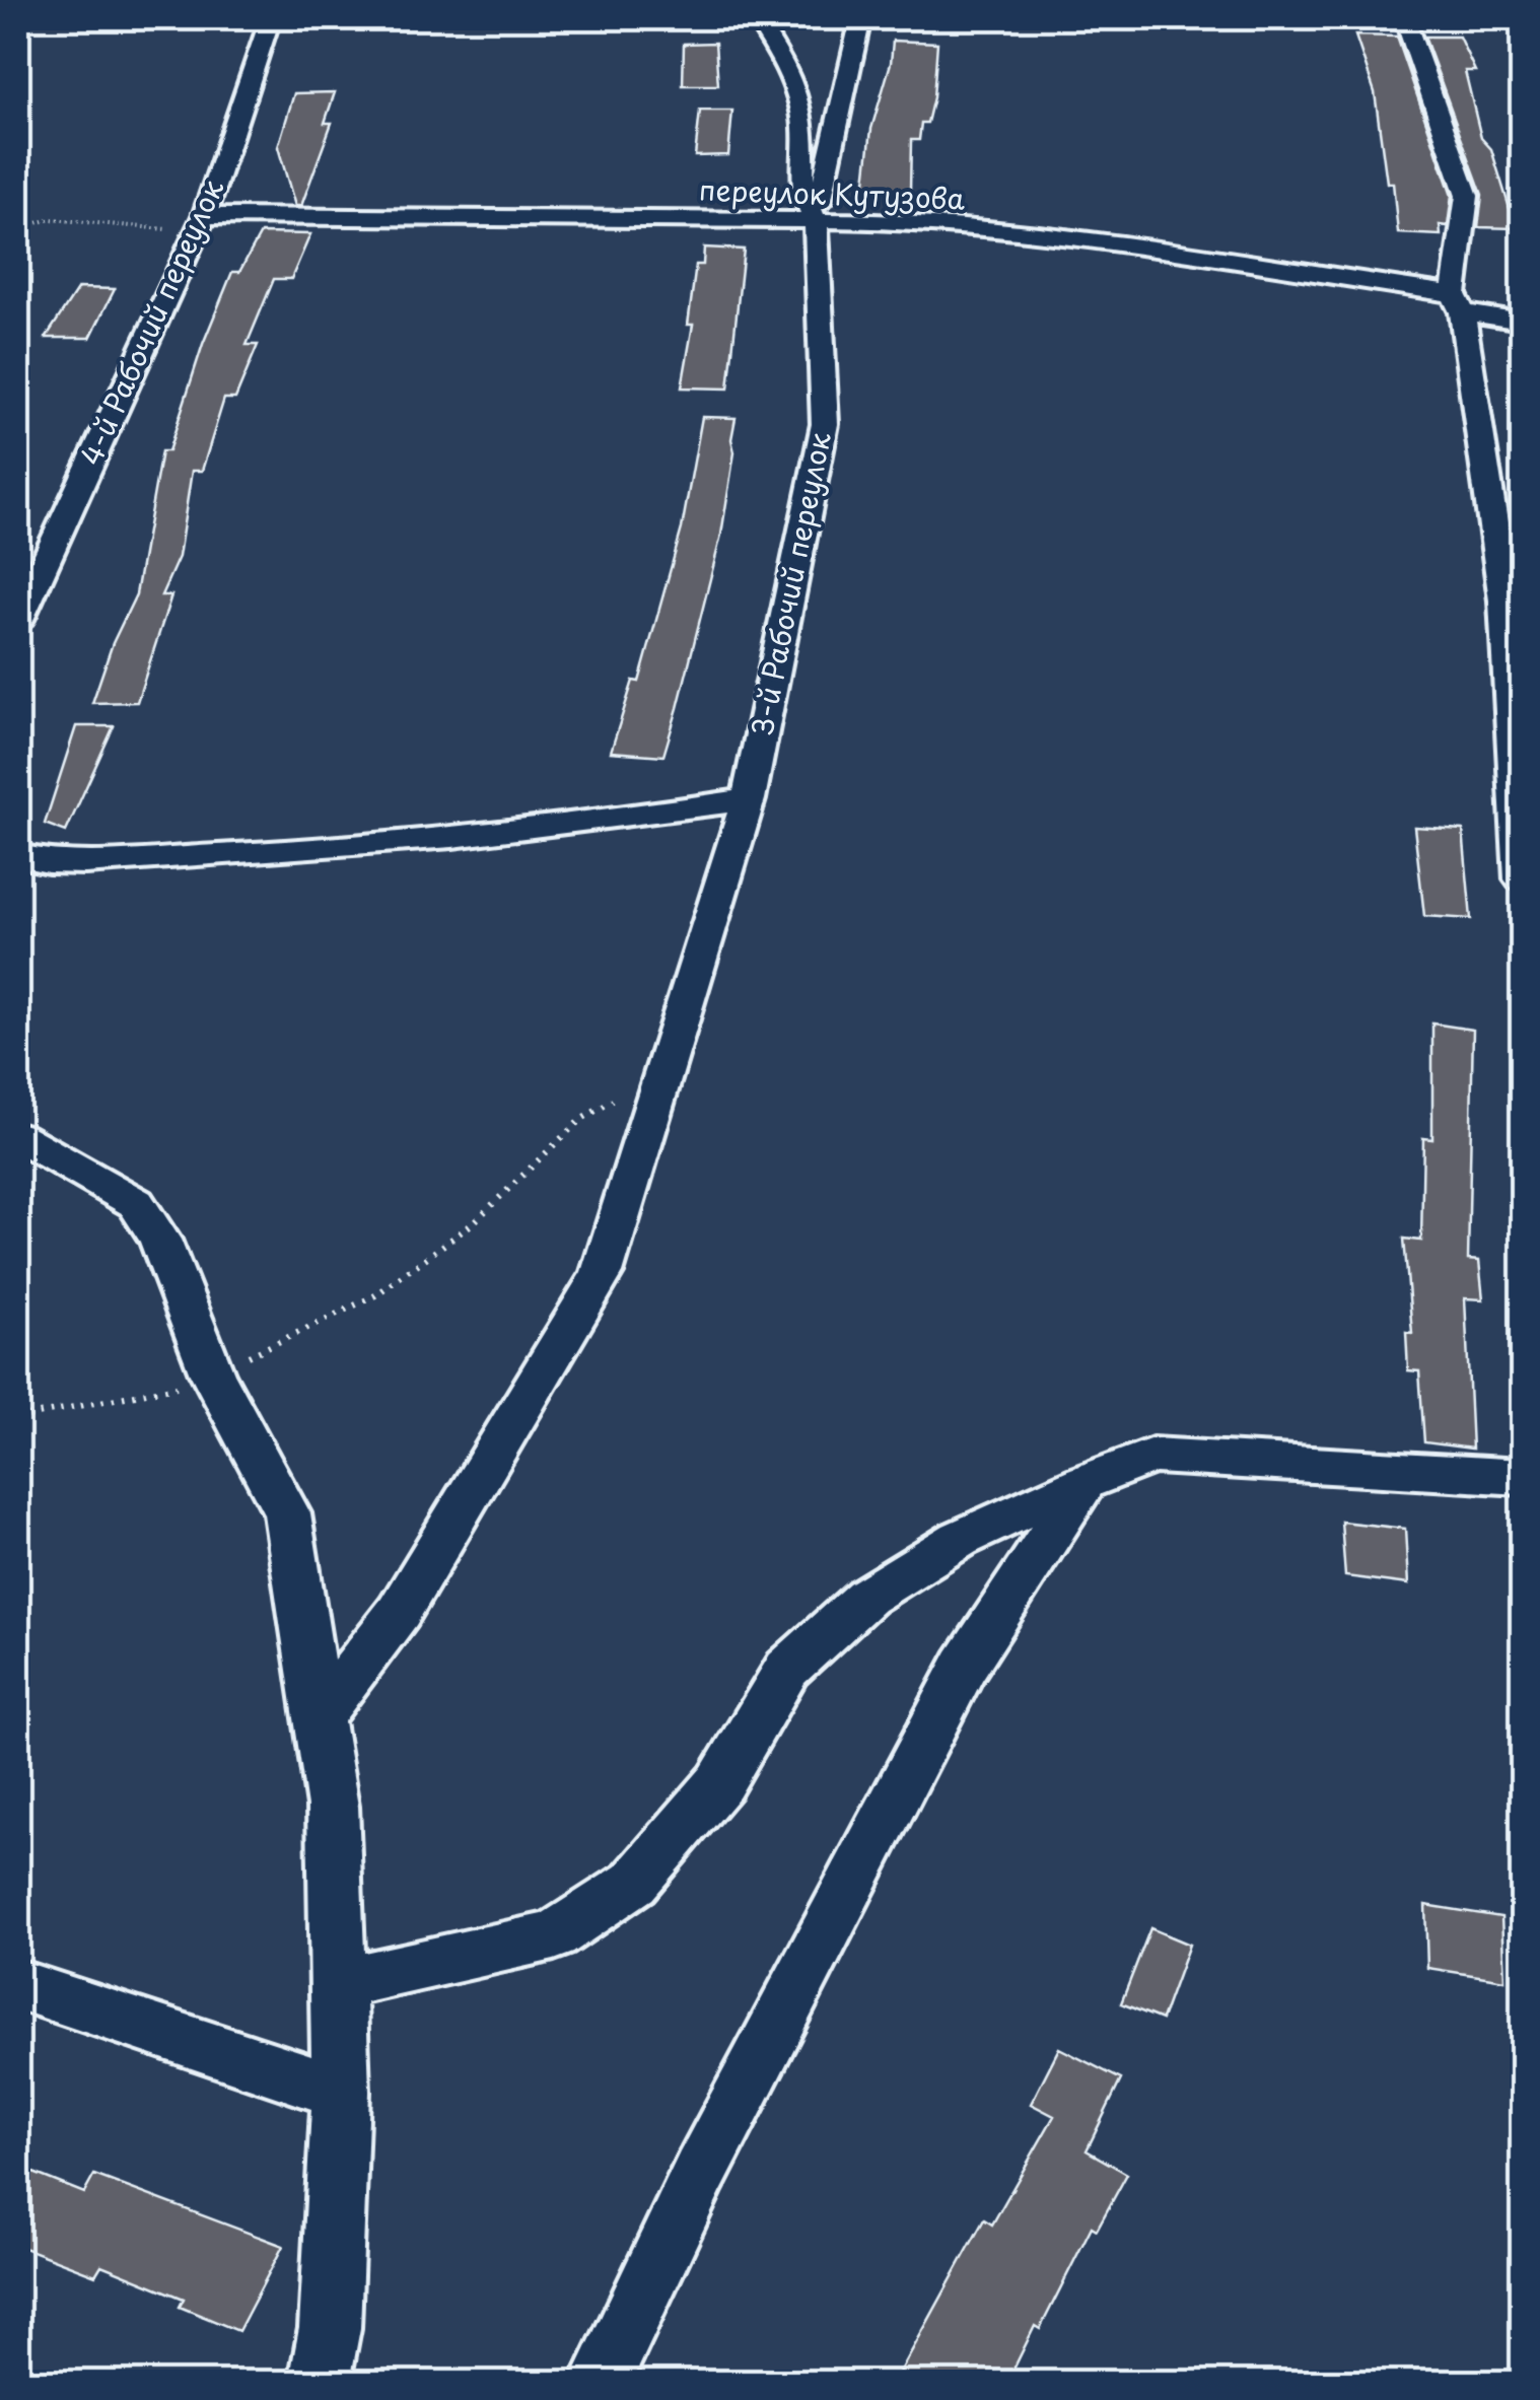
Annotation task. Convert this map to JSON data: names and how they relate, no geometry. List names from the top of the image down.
{
  "streets": {
    "street": ["переулок Кутузова", "4-й Рабочий переулок", "3-й Рабочий переулок"]
  },
  "crossings": [
    ["переулок Кутузова", "4-й Рабочий переулок"],
    ["переулок Кутузова", "3-й Рабочий переулок"]
  ]
}
